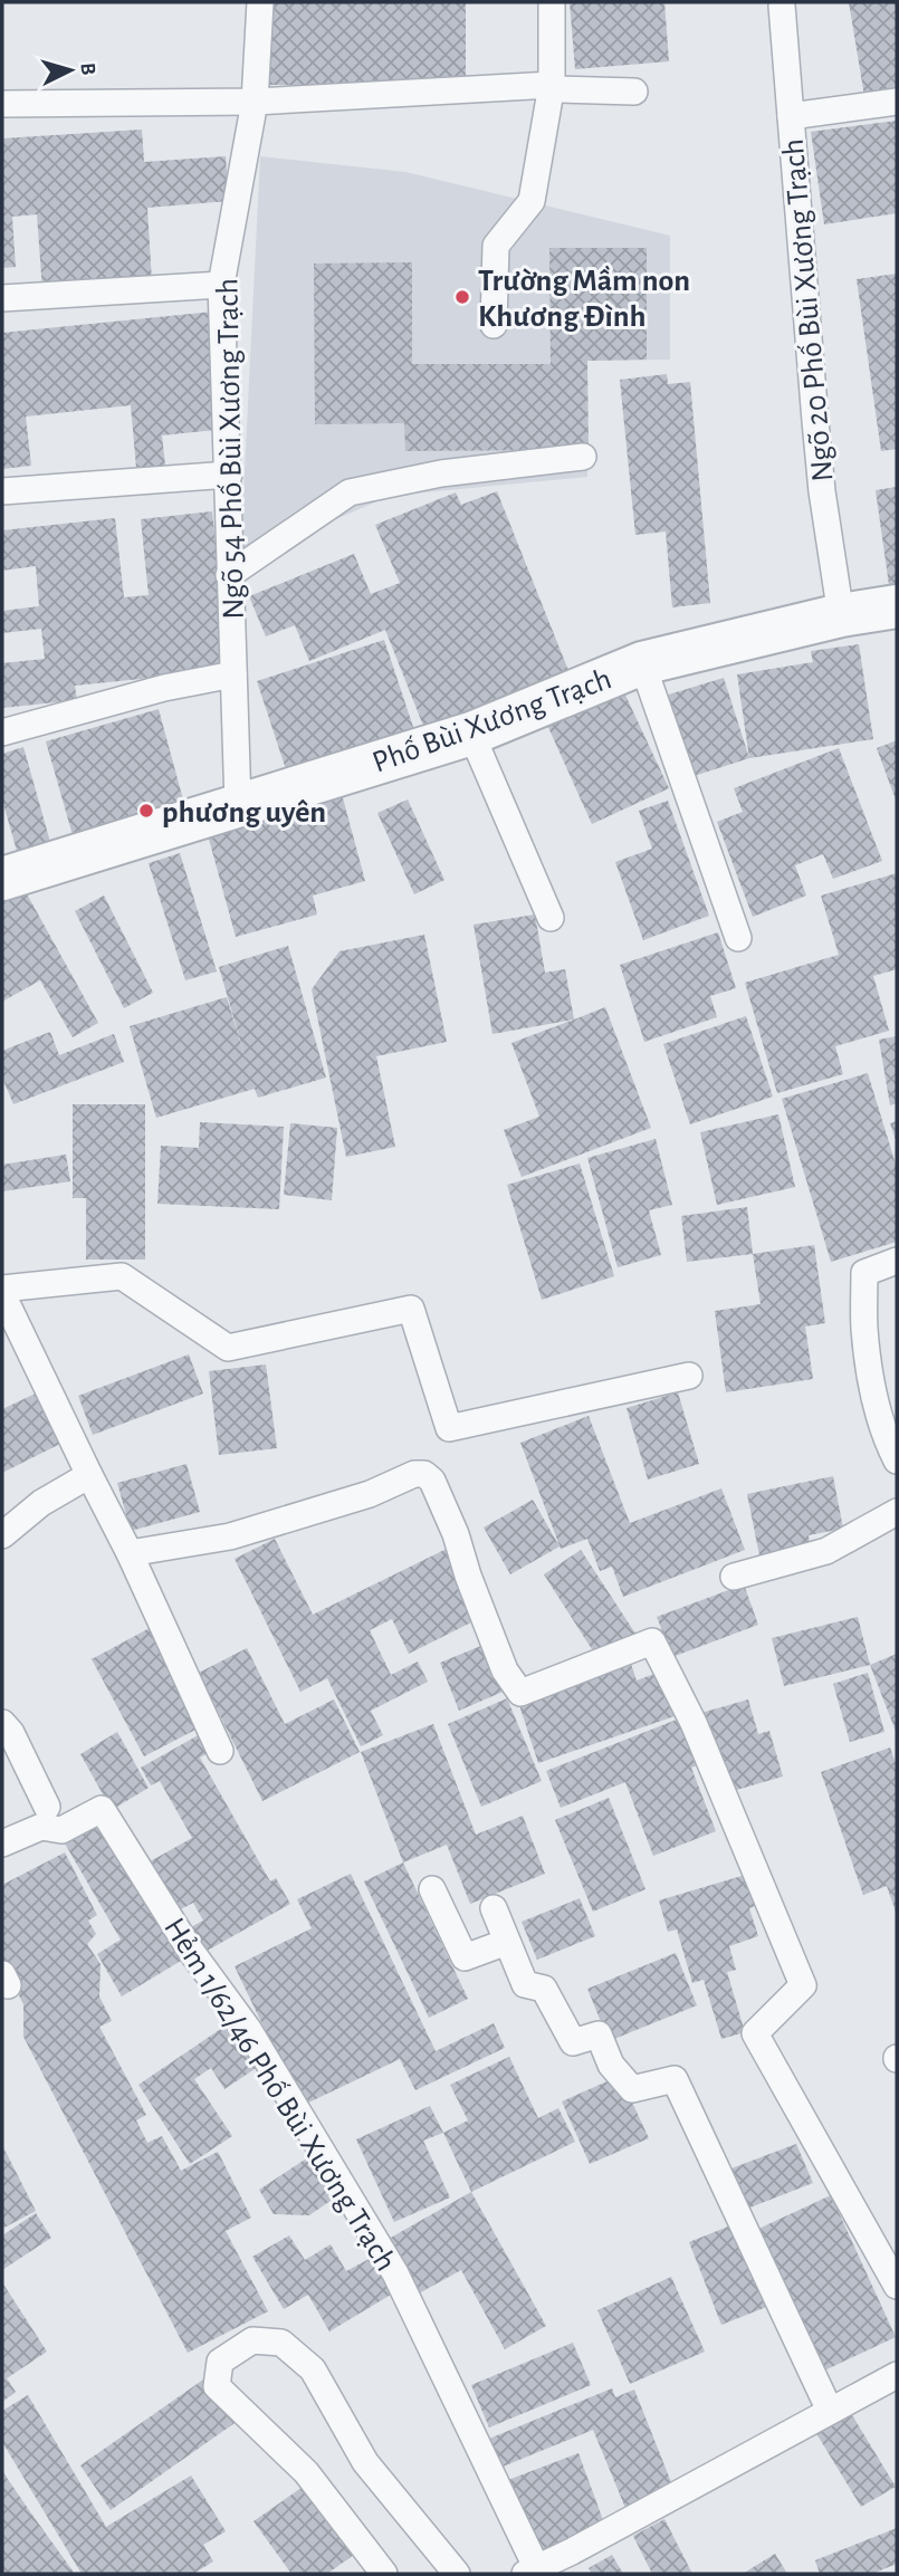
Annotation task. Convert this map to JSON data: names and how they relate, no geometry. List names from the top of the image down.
{
  "streets": {
    "street": ["Phố Bùi Xương Trạch"],
    "lane": ["Ngõ 20 Phố Bùi Xương Trạch", "Ngõ 54 Phố Bùi Xương Trạch", "Hẻm 1/62/46 Phố Bùi Xương Trạch"]
  },
  "crossings": [
    ["Ngõ 20 Phố Bùi Xương Trạch", "Phố Bùi Xương Trạch"],
    ["Ngõ 54 Phố Bùi Xương Trạch", "Phố Bùi Xương Trạch"]
  ],
  "places": ["Trường Mầm non Khương Đình", "phương uyên"],
  "north": "right"
}
